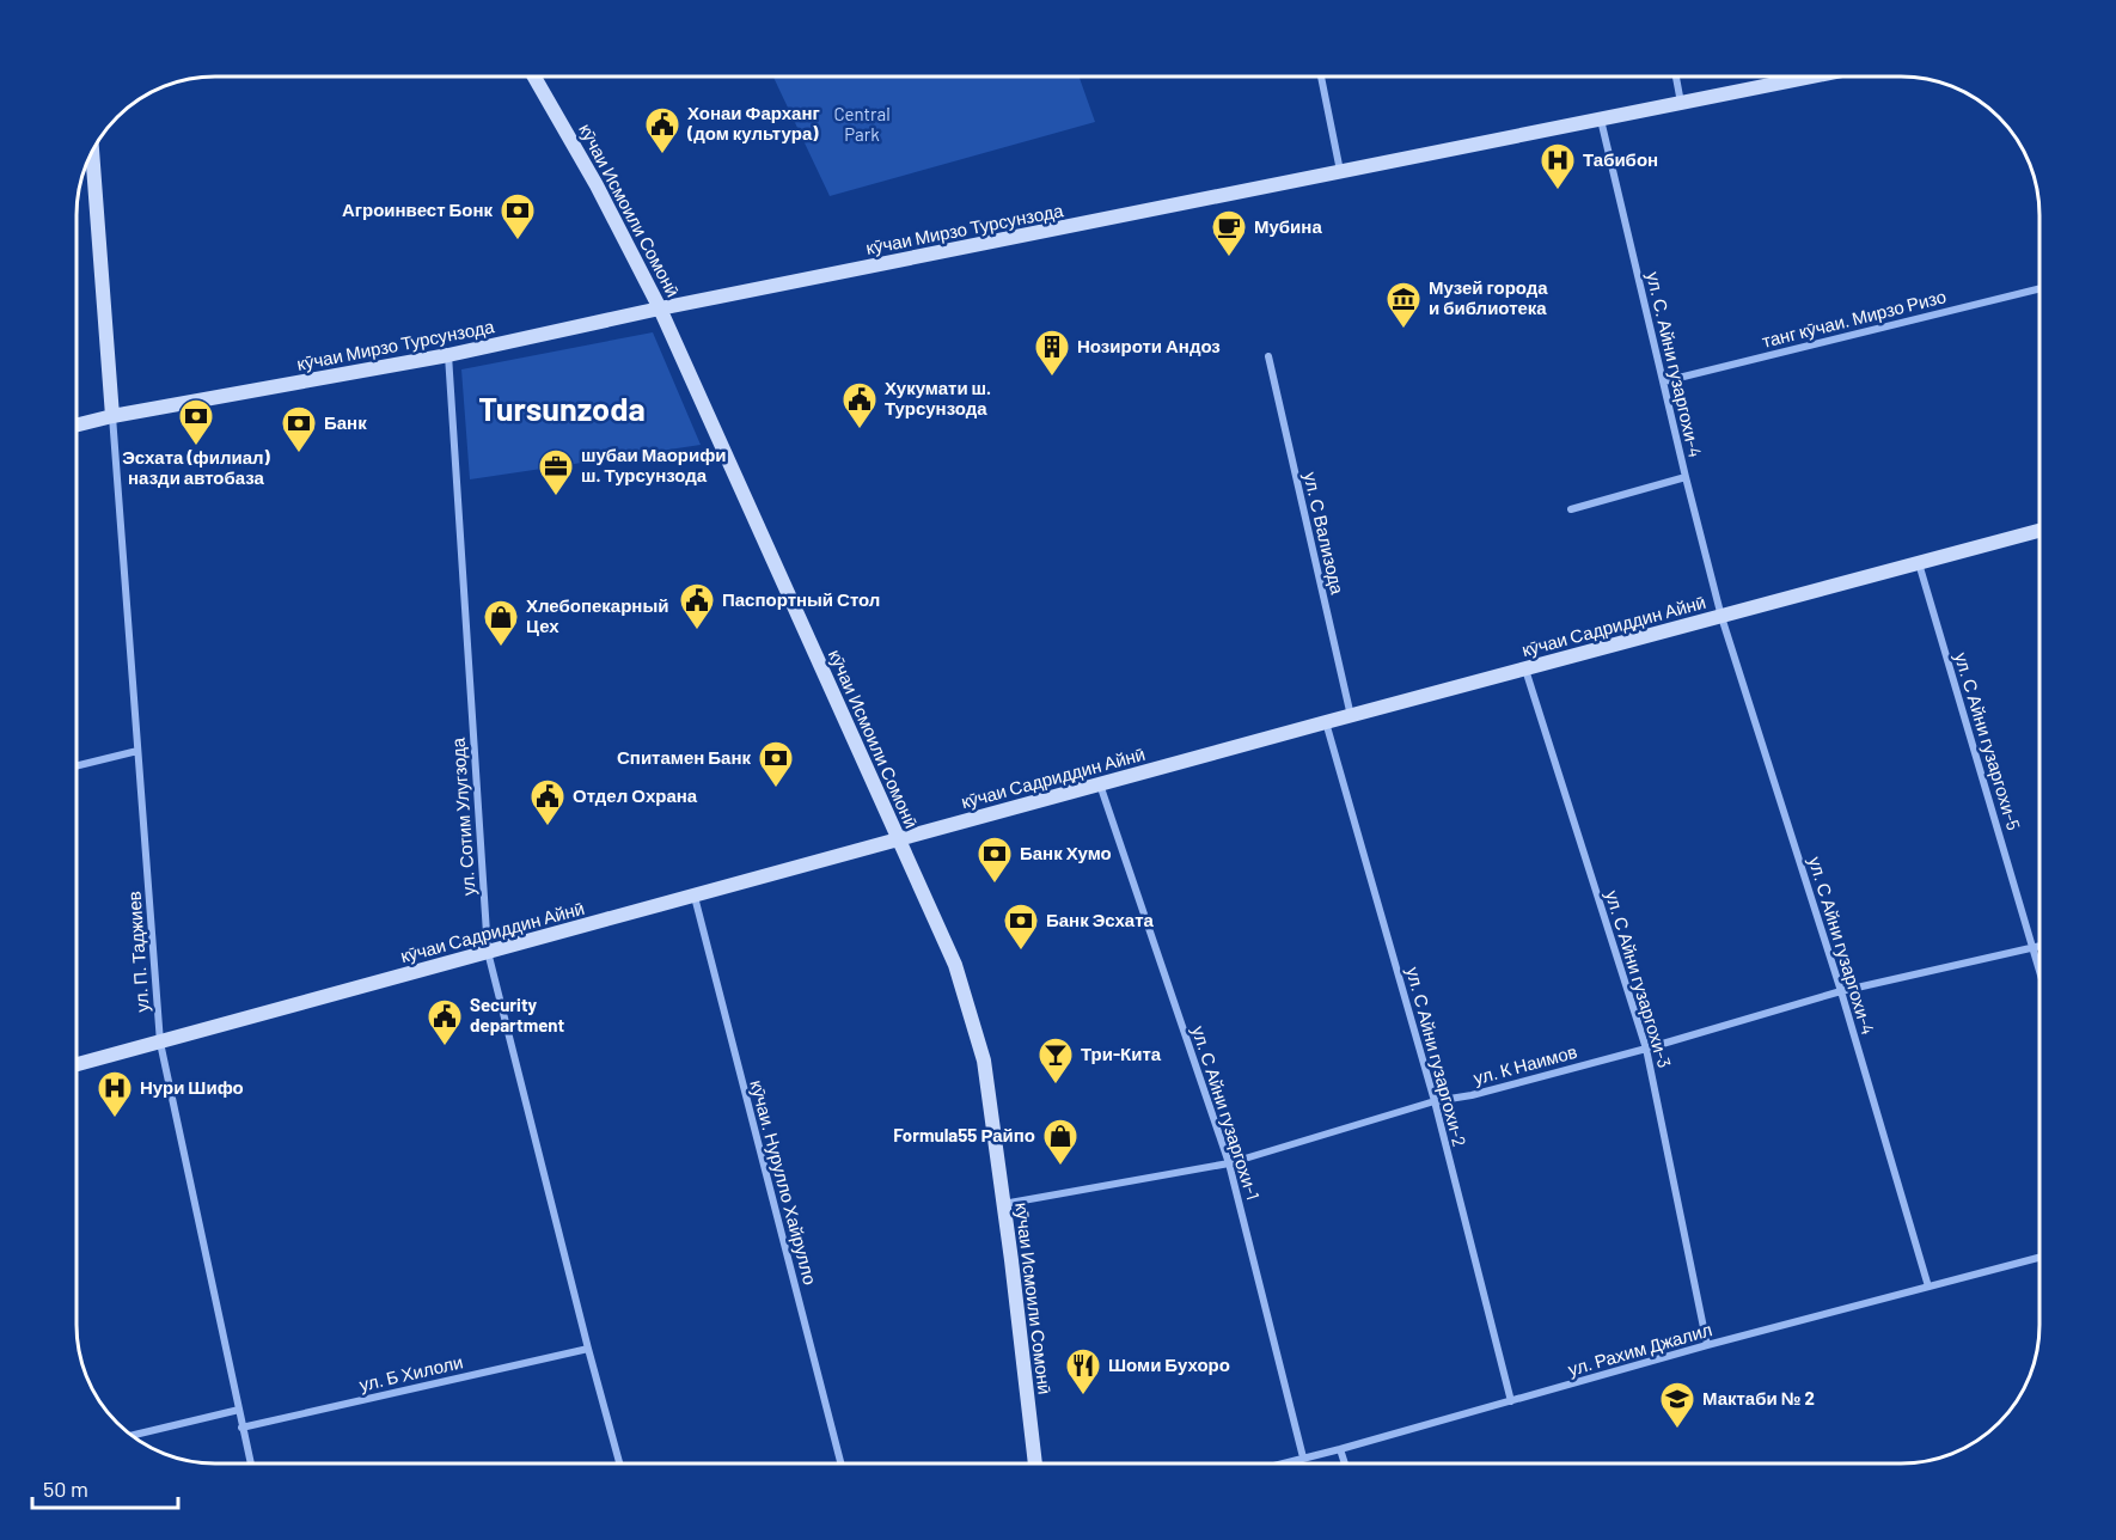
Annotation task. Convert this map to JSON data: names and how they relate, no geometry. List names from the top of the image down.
{
  "streets": {
    "street": [
      "кӯчаи Исмоили Сомонӣ",
      "кӯчаи Мирзо Турсунзода",
      "танг кӯчаи. Мирзо Ризо",
      "ул. С. Айни гузаргохи-4",
      "ул. С Вализода",
      "кӯчаи Садриддин Айнӣ",
      "ул. С Айни гузаргохи-5",
      "ул. Сотим Улугзода",
      "ул. С Айни гузаргохи-4",
      "ул. П. Таджиев",
      "ул. С Айни гузаргохи-3",
      "ул. С Айни гузаргохи-2",
      "ул. К Наимов",
      "ул. С Айни гузаргохи-1",
      "кӯчаи. Нурулло Хайрулло",
      "ул. Рахим Джалил",
      "ул. Б Хилоли"
    ]
  },
  "crossings": [
    ["кӯчаи Исмоили Сомонӣ", "кӯчаи Мирзо Турсунзода"],
    ["кӯчаи Исмоили Сомонӣ", "кӯчаи Садриддин Айнӣ"],
    ["кӯчаи Исмоили Сомонӣ", "ул. К Наимов"],
    ["кӯчаи Мирзо Турсунзода", "ул. С. Айни гузаргохи-4"],
    ["кӯчаи Мирзо Турсунзода", "ул. Сотим Улугзода"],
    ["кӯчаи Мирзо Турсунзода", "ул. П. Таджиев"],
    ["танг кӯчаи. Мирзо Ризо", "ул. С. Айни гузаргохи-4"],
    ["ул. С. Айни гузаргохи-4", "кӯчаи Садриддин Айнӣ"],
    ["ул. С. Айни гузаргохи-4", "ул. С Айни гузаргохи-4"],
    ["ул. С Вализода", "кӯчаи Садриддин Айнӣ"],
    ["кӯчаи Садриддин Айнӣ", "ул. С Айни гузаргохи-5"],
    ["кӯчаи Садриддин Айнӣ", "ул. Сотим Улугзода"],
    ["кӯчаи Садриддин Айнӣ", "ул. С Айни гузаргохи-4"],
    ["кӯчаи Садриддин Айнӣ", "ул. П. Таджиев"],
    ["кӯчаи Садриддин Айнӣ", "ул. С Айни гузаргохи-3"],
    ["кӯчаи Садриддин Айнӣ", "ул. С Айни гузаргохи-2"],
    ["кӯчаи Садриддин Айнӣ", "ул. С Айни гузаргохи-1"],
    ["кӯчаи Садриддин Айнӣ", "кӯчаи. Нурулло Хайрулло"],
    ["ул. С Айни гузаргохи-5", "ул. К Наимов"],
    ["ул. Сотим Улугзода", "ул. Б Хилоли"],
    ["ул. С Айни гузаргохи-4", "ул. К Наимов"],
    ["ул. С Айни гузаргохи-4", "ул. Рахим Джалил"],
    ["ул. П. Таджиев", "ул. Б Хилоли"],
    ["ул. С Айни гузаргохи-3", "ул. К Наимов"],
    ["ул. С Айни гузаргохи-3", "ул. Рахим Джалил"],
    ["ул. С Айни гузаргохи-2", "ул. К Наимов"],
    ["ул. С Айни гузаргохи-2", "ул. Рахим Джалил"],
    ["ул. К Наимов", "ул. С Айни гузаргохи-1"],
    ["ул. С Айни гузаргохи-1", "ул. Рахим Джалил"]
  ],
  "districts": ["Tursunzoda"],
  "parks": ["Central Park"],
  "places": {
    "public building": [
      "Хонаи Фарханг (дом культура)",
      "Хукумати ш. Турсунзода",
      "Паспортный Стол",
      "Отдел Охрана",
      "Security department"
    ],
    "hospital": ["Табибон", "Нури Шифо"],
    "bank": [
      "Агроинвест Бонк",
      "Эсхата (филиал) назди автобаза",
      "Банк",
      "Спитамен Банк",
      "Банк Хумо",
      "Банк Эсхата"
    ],
    "cafe": ["Мубина"],
    "museum": ["Музей города и библиотека"],
    "building": ["Нозироти Андоз"],
    "office": ["шубаи Маорифи ш. Турсунзода"],
    "shop": ["Хлебопекарный Цех", "Formula55 Райпо"],
    "bar": ["Три-Кита"],
    "restaurant": ["Шоми Бухоро"],
    "school or university": ["Мактаби № 2"]
  },
  "scale_bar": "50 m"
}
